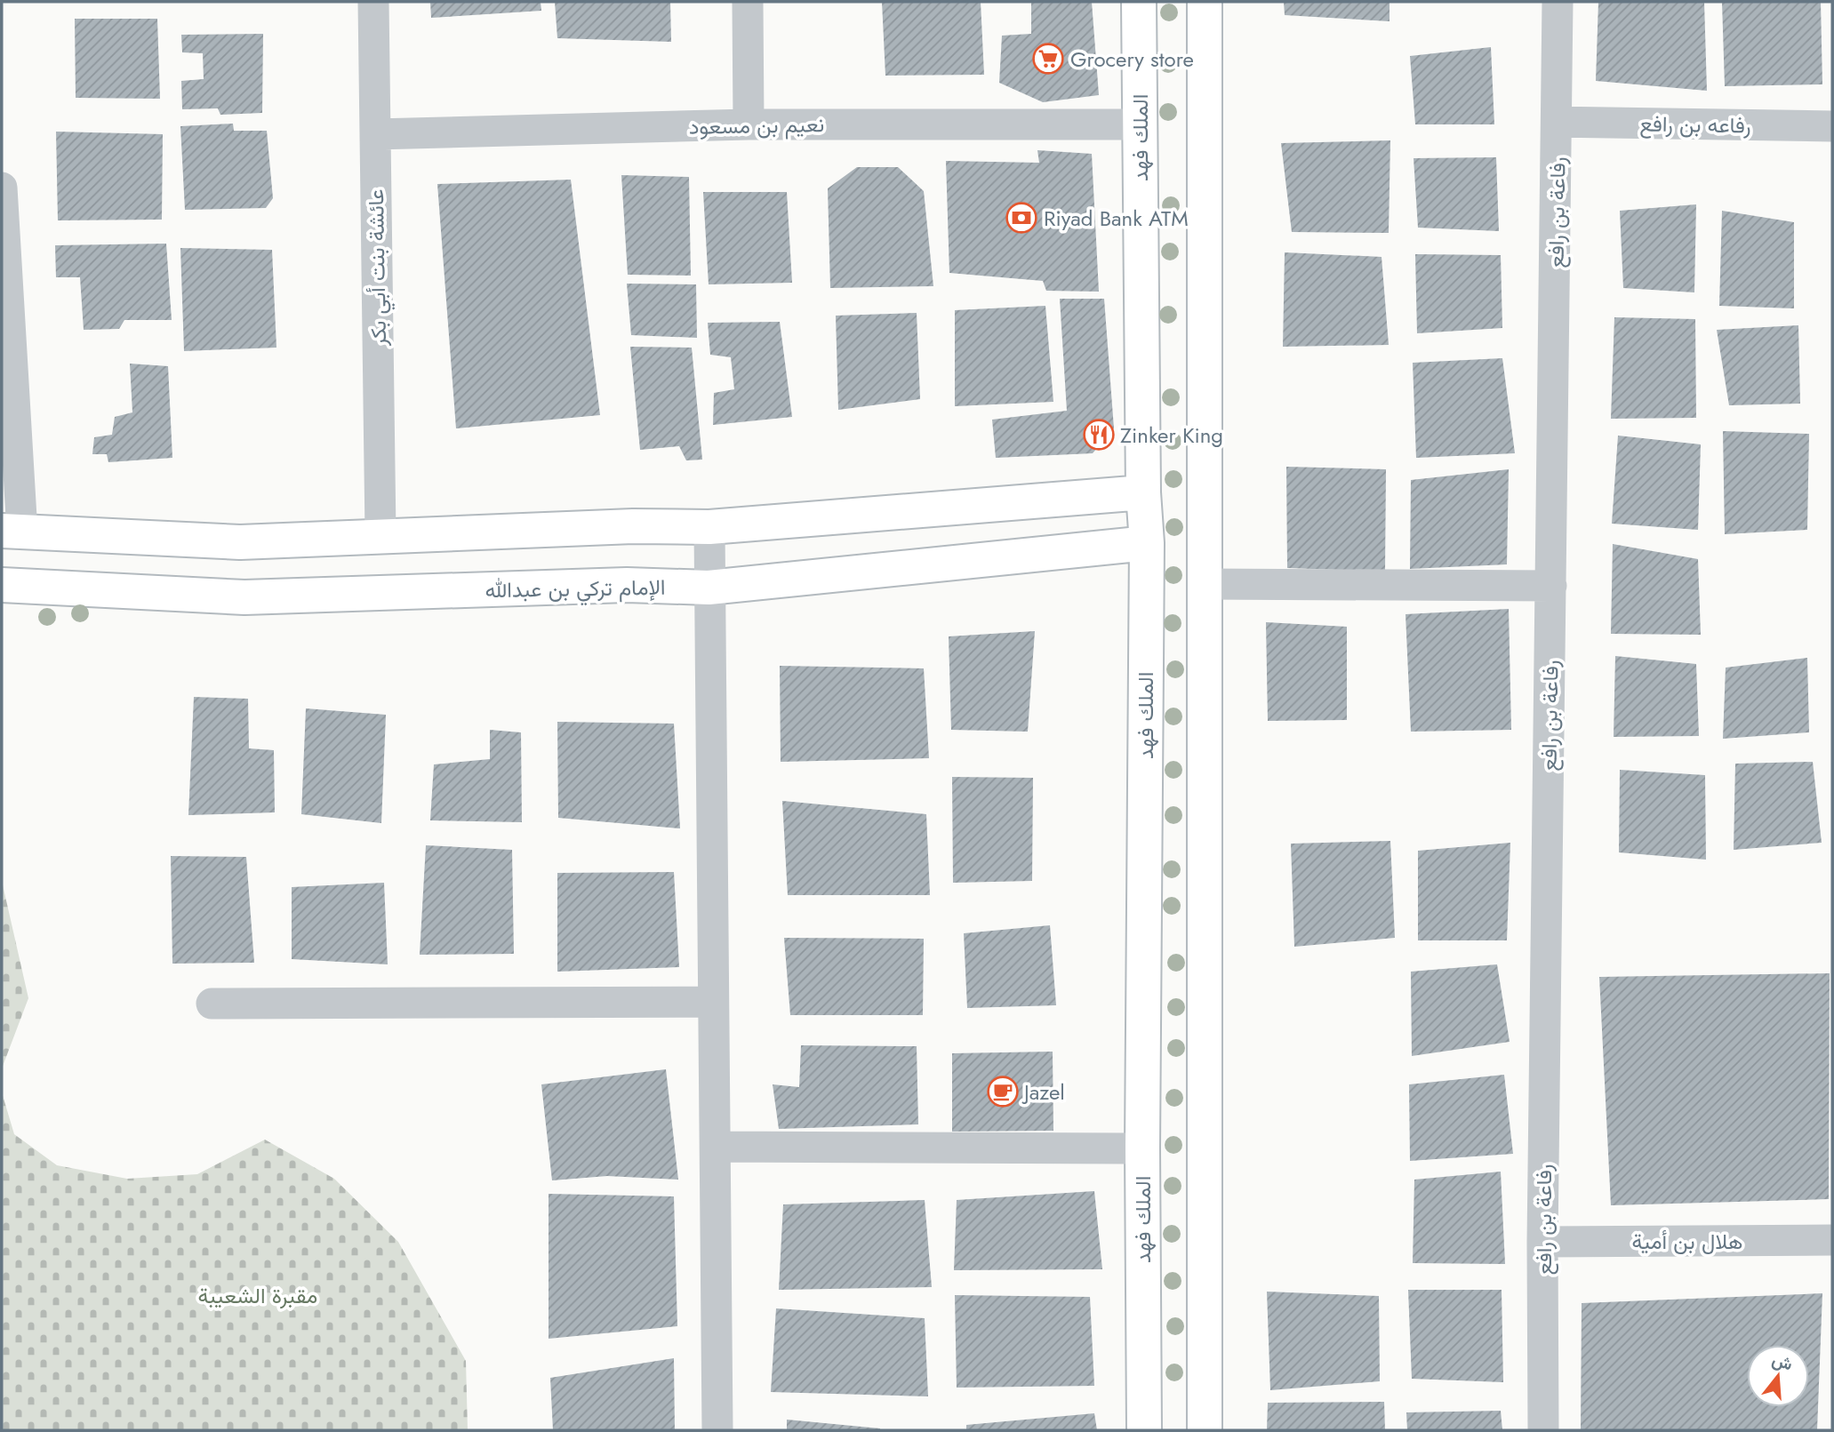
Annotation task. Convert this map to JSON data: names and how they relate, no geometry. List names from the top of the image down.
{
  "streets": {
    "street": [
      "رفاعه بن رافع",
      "نعيم بن مسعود",
      "الملك فهد",
      "رفاعة بن رافع",
      "عائشة بنت أبي بكر",
      "الإمام تركي بن عبدالله",
      "هلال بن أمية"
    ]
  },
  "crossings": [
    ["رفاعه بن رافع", "رفاعة بن رافع"],
    ["نعيم بن مسعود", "الملك فهد"],
    ["نعيم بن مسعود", "عائشة بنت أبي بكر"],
    ["الملك فهد", "الإمام تركي بن عبدالله"],
    ["رفاعة بن رافع", "هلال بن أمية"]
  ],
  "parks": ["مقبرة الشعيبة"],
  "places": {
    "supermarket": ["Grocery store"],
    "bank": ["Riyad Bank ATM"],
    "restaurant": ["Zinker King"],
    "cafe": ["Jazel"]
  },
  "north": "top"
}
